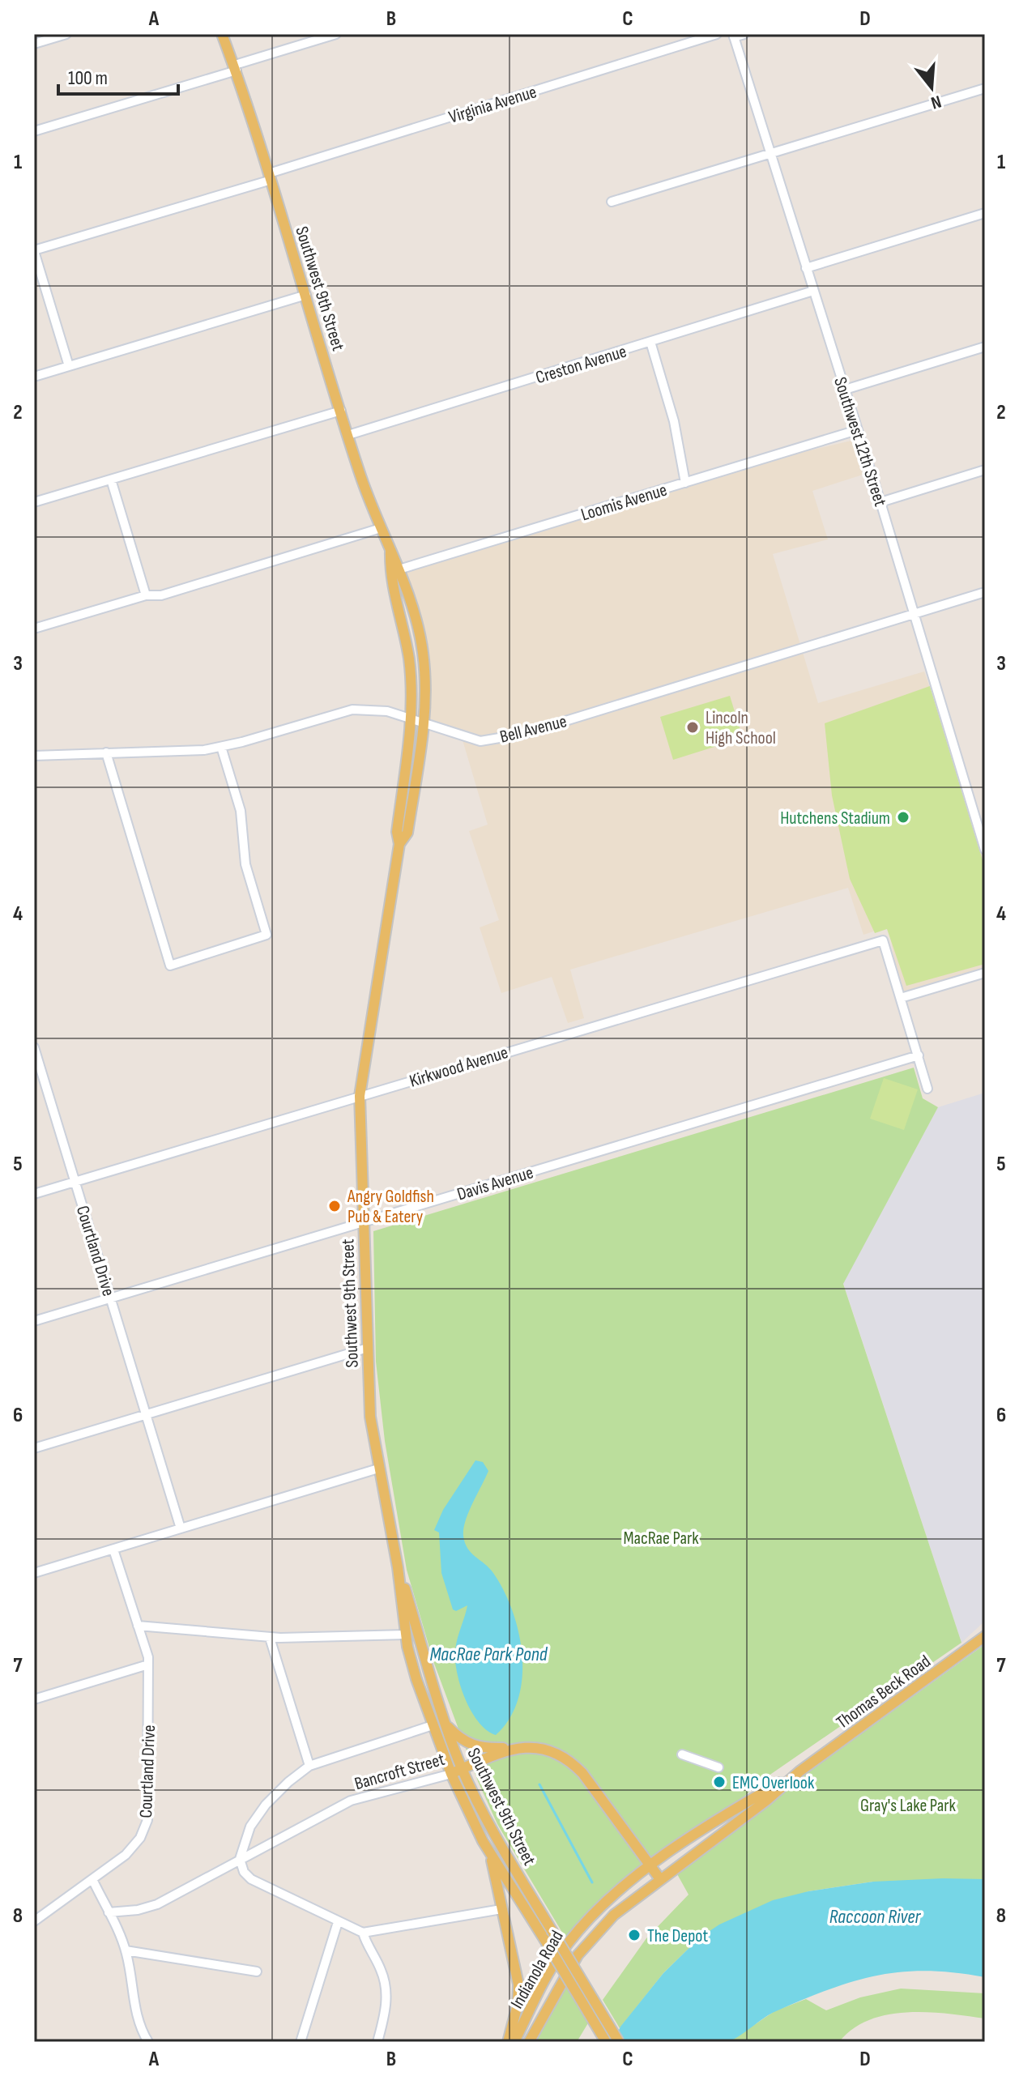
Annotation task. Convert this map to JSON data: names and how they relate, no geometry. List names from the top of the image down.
{
  "streets": {
    "main road": [
      "Southwest 9th Street",
      "Thomas Beck Road",
      "Bancroft Street",
      "Indianola Road"
    ],
    "street": [
      "Virginia Avenue",
      "Creston Avenue",
      "Southwest 12th Street",
      "Loomis Avenue",
      "Bell Avenue",
      "Kirkwood Avenue",
      "Davis Avenue",
      "Courtland Drive"
    ]
  },
  "crossings": [
    ["Virginia Avenue", "Southwest 9th Street"],
    ["Southwest 9th Street", "Creston Avenue"],
    ["Southwest 9th Street", "Loomis Avenue"],
    ["Southwest 9th Street", "Bell Avenue"],
    ["Southwest 9th Street", "Kirkwood Avenue"],
    ["Southwest 9th Street", "Davis Avenue"],
    ["Southwest 9th Street", "Bancroft Street"],
    ["Creston Avenue", "Southwest 12th Street"],
    ["Southwest 12th Street", "Loomis Avenue"],
    ["Southwest 12th Street", "Bell Avenue"],
    ["Kirkwood Avenue", "Courtland Drive"],
    ["Davis Avenue", "Courtland Drive"],
    ["Thomas Beck Road", "Bancroft Street"],
    ["Thomas Beck Road", "Indianola Road"],
    ["Bancroft Street", "Indianola Road"]
  ],
  "water": ["MacRae Park Pond", "Raccoon River"],
  "parks": ["MacRae Park", "Gray's Lake Park"],
  "places": [
    "Lincoln High School",
    "Hutchens Stadium",
    "Angry Goldfish Pub & Eatery",
    "EMC Overlook",
    "The Depot"
  ],
  "scale_bar": "100 m",
  "north": "bottom",
  "grid": {
    "columns": [
      "A",
      "B",
      "C",
      "D"
    ],
    "rows": [
      "1",
      "2",
      "3",
      "4",
      "5",
      "6",
      "7",
      "8"
    ]
  }
}
